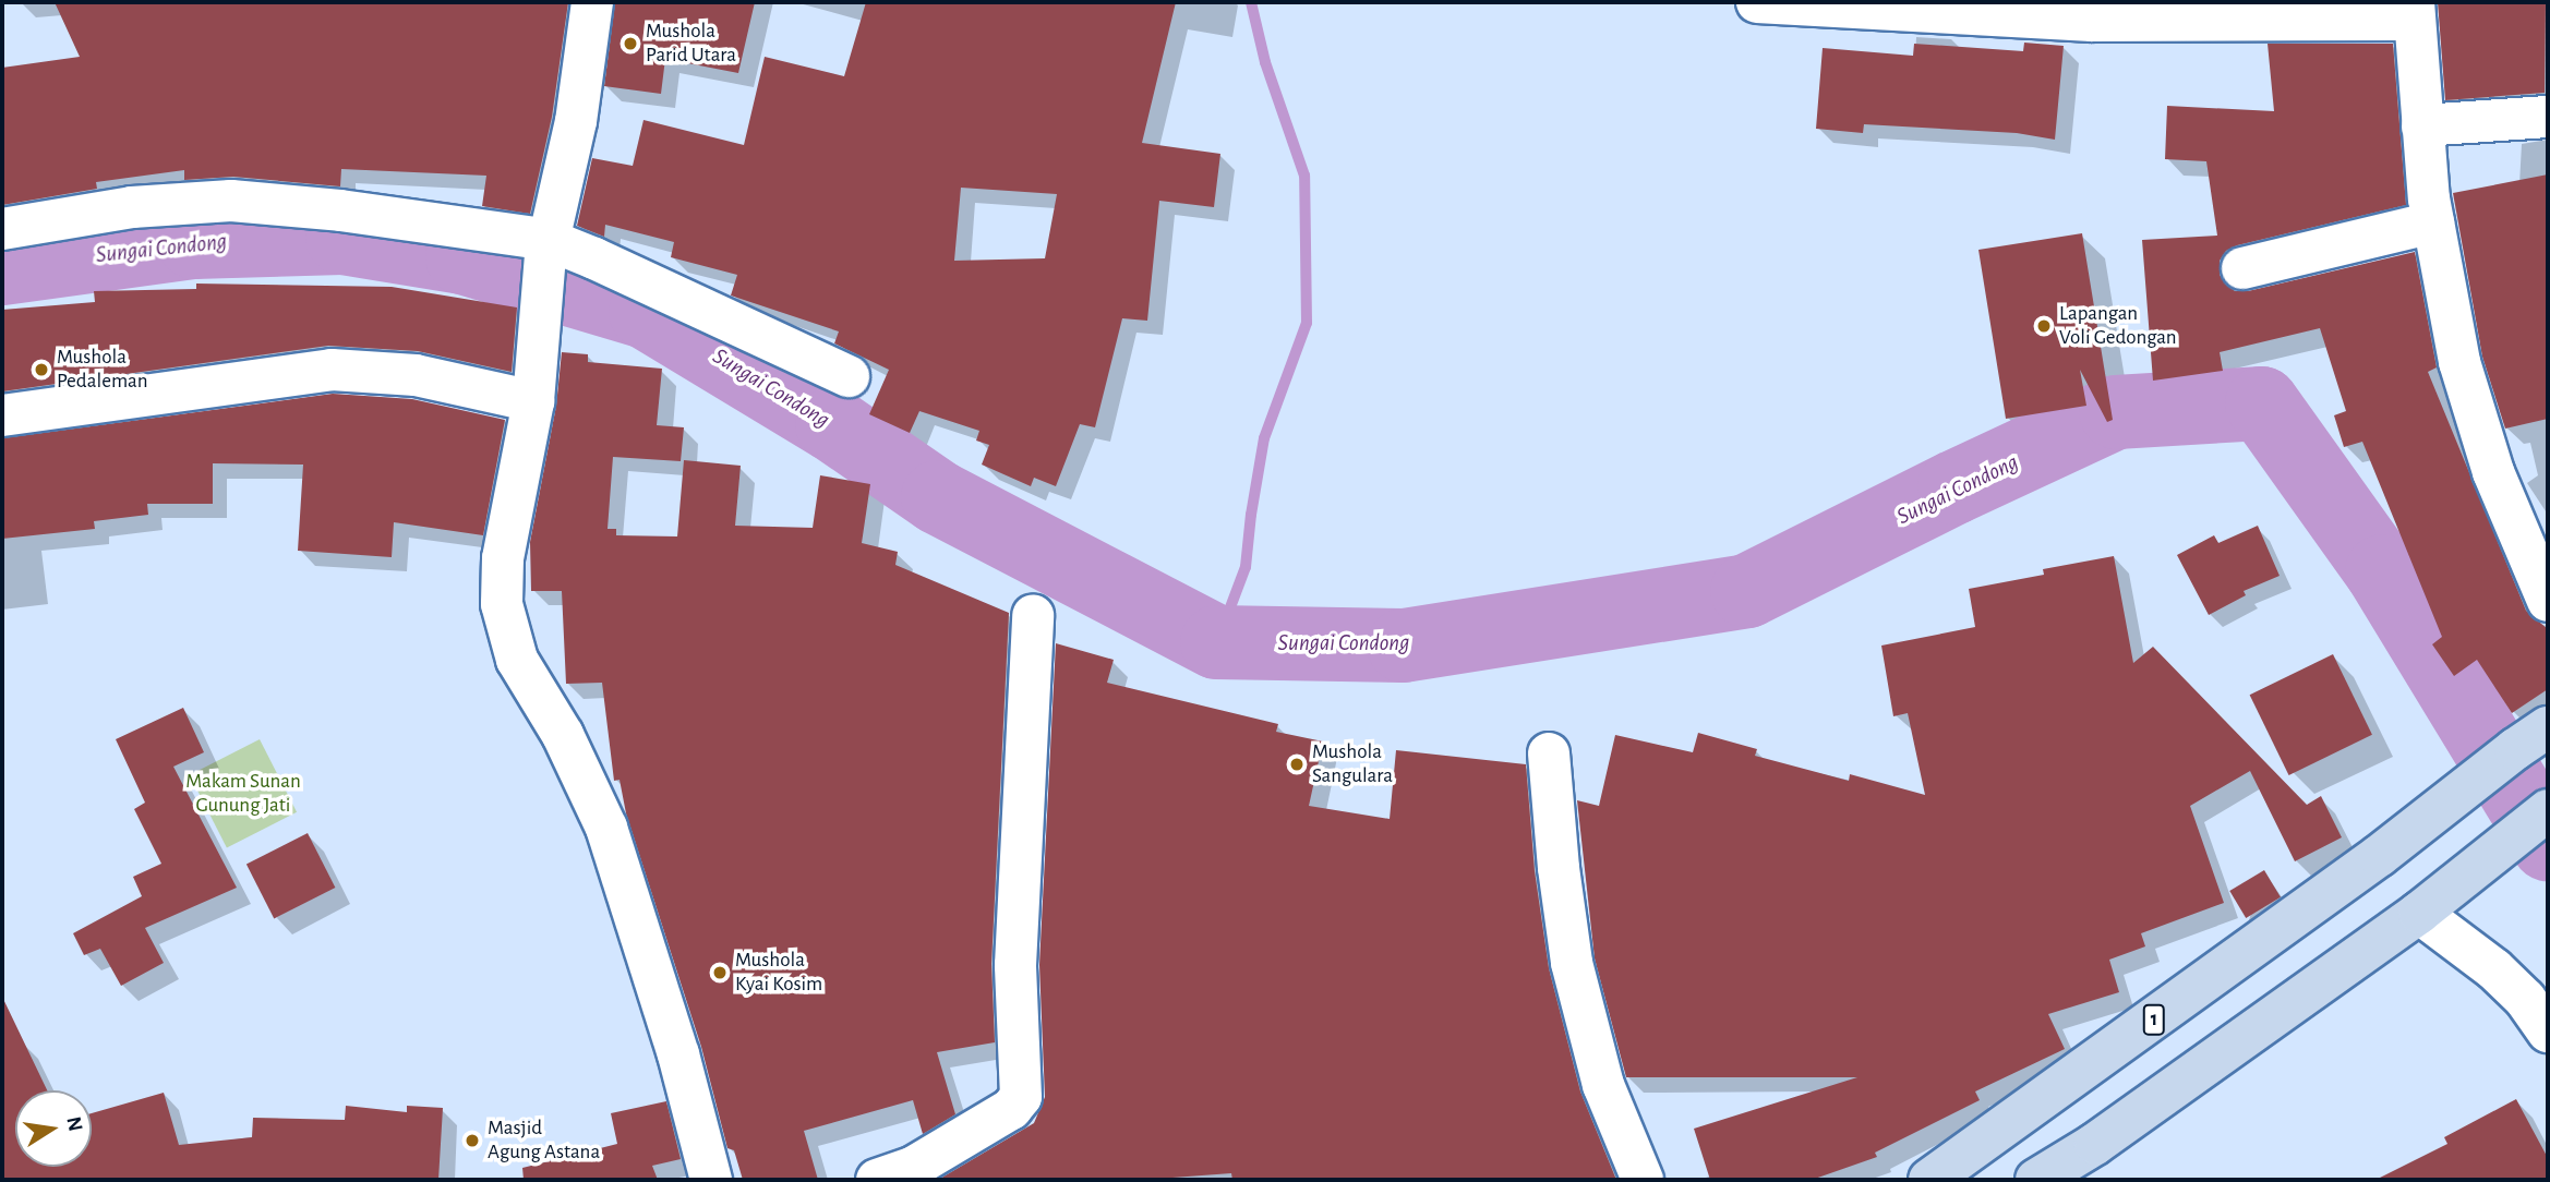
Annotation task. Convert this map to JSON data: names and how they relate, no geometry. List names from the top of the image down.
{
  "streets": {
    "highway": ["1"]
  },
  "water": ["Sungai Condong"],
  "parks": ["Makam Sunan Gunung Jati"],
  "places": [
    "Mushola Parid Utara",
    "Lapangan Voli Gedongan",
    "Mushola Pedaleman",
    "Mushola Sangulara",
    "Mushola Kyai Kosim",
    "Masjid Agung Astana"
  ],
  "north": "right"
}
